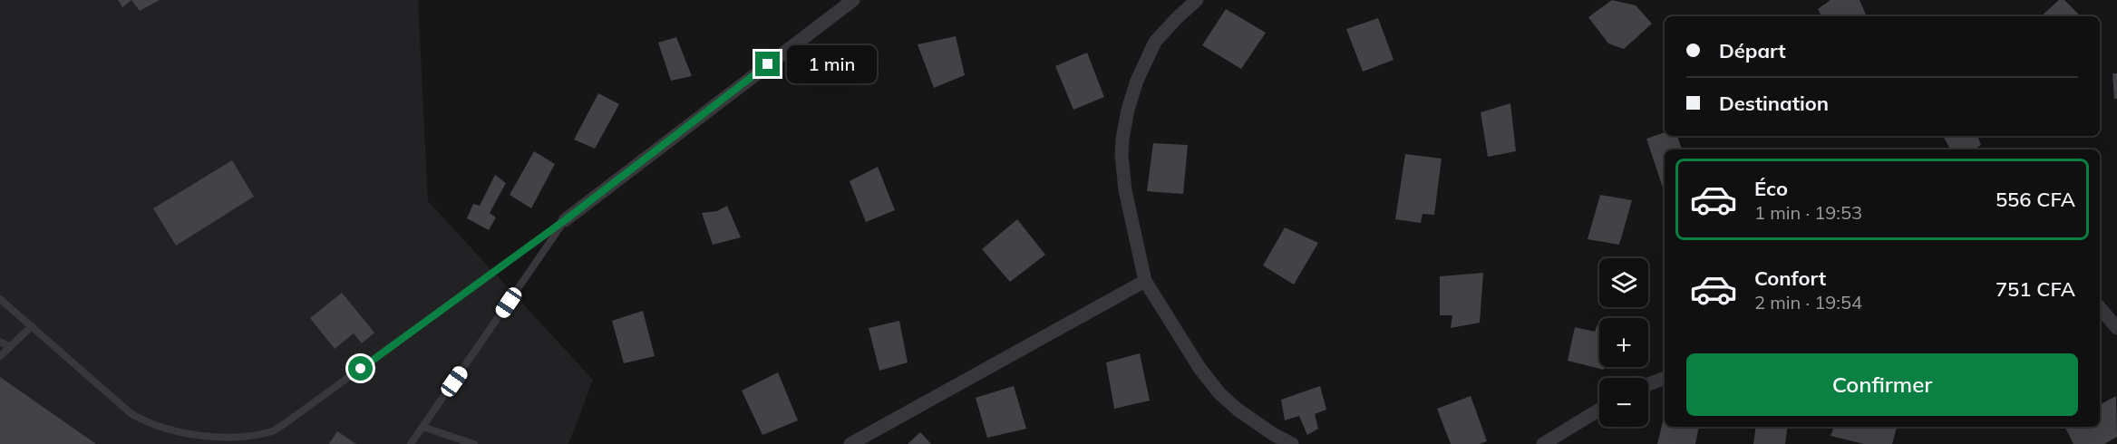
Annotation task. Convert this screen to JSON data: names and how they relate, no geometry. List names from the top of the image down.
{
  "page": {
    "banner": ["Départ", "Destination"],
    "bubble": "1 min",
    "list": [
      {
        "name": "Éco",
        "note": "1 min · 19:53",
        "value": "556 CFA"
      },
      {
        "name": "Confort",
        "note": "2 min · 19:54",
        "value": "751 CFA"
      }
    ],
    "map_buttons": ["+", "−"],
    "buttons": "Confirmer"
  }
}
